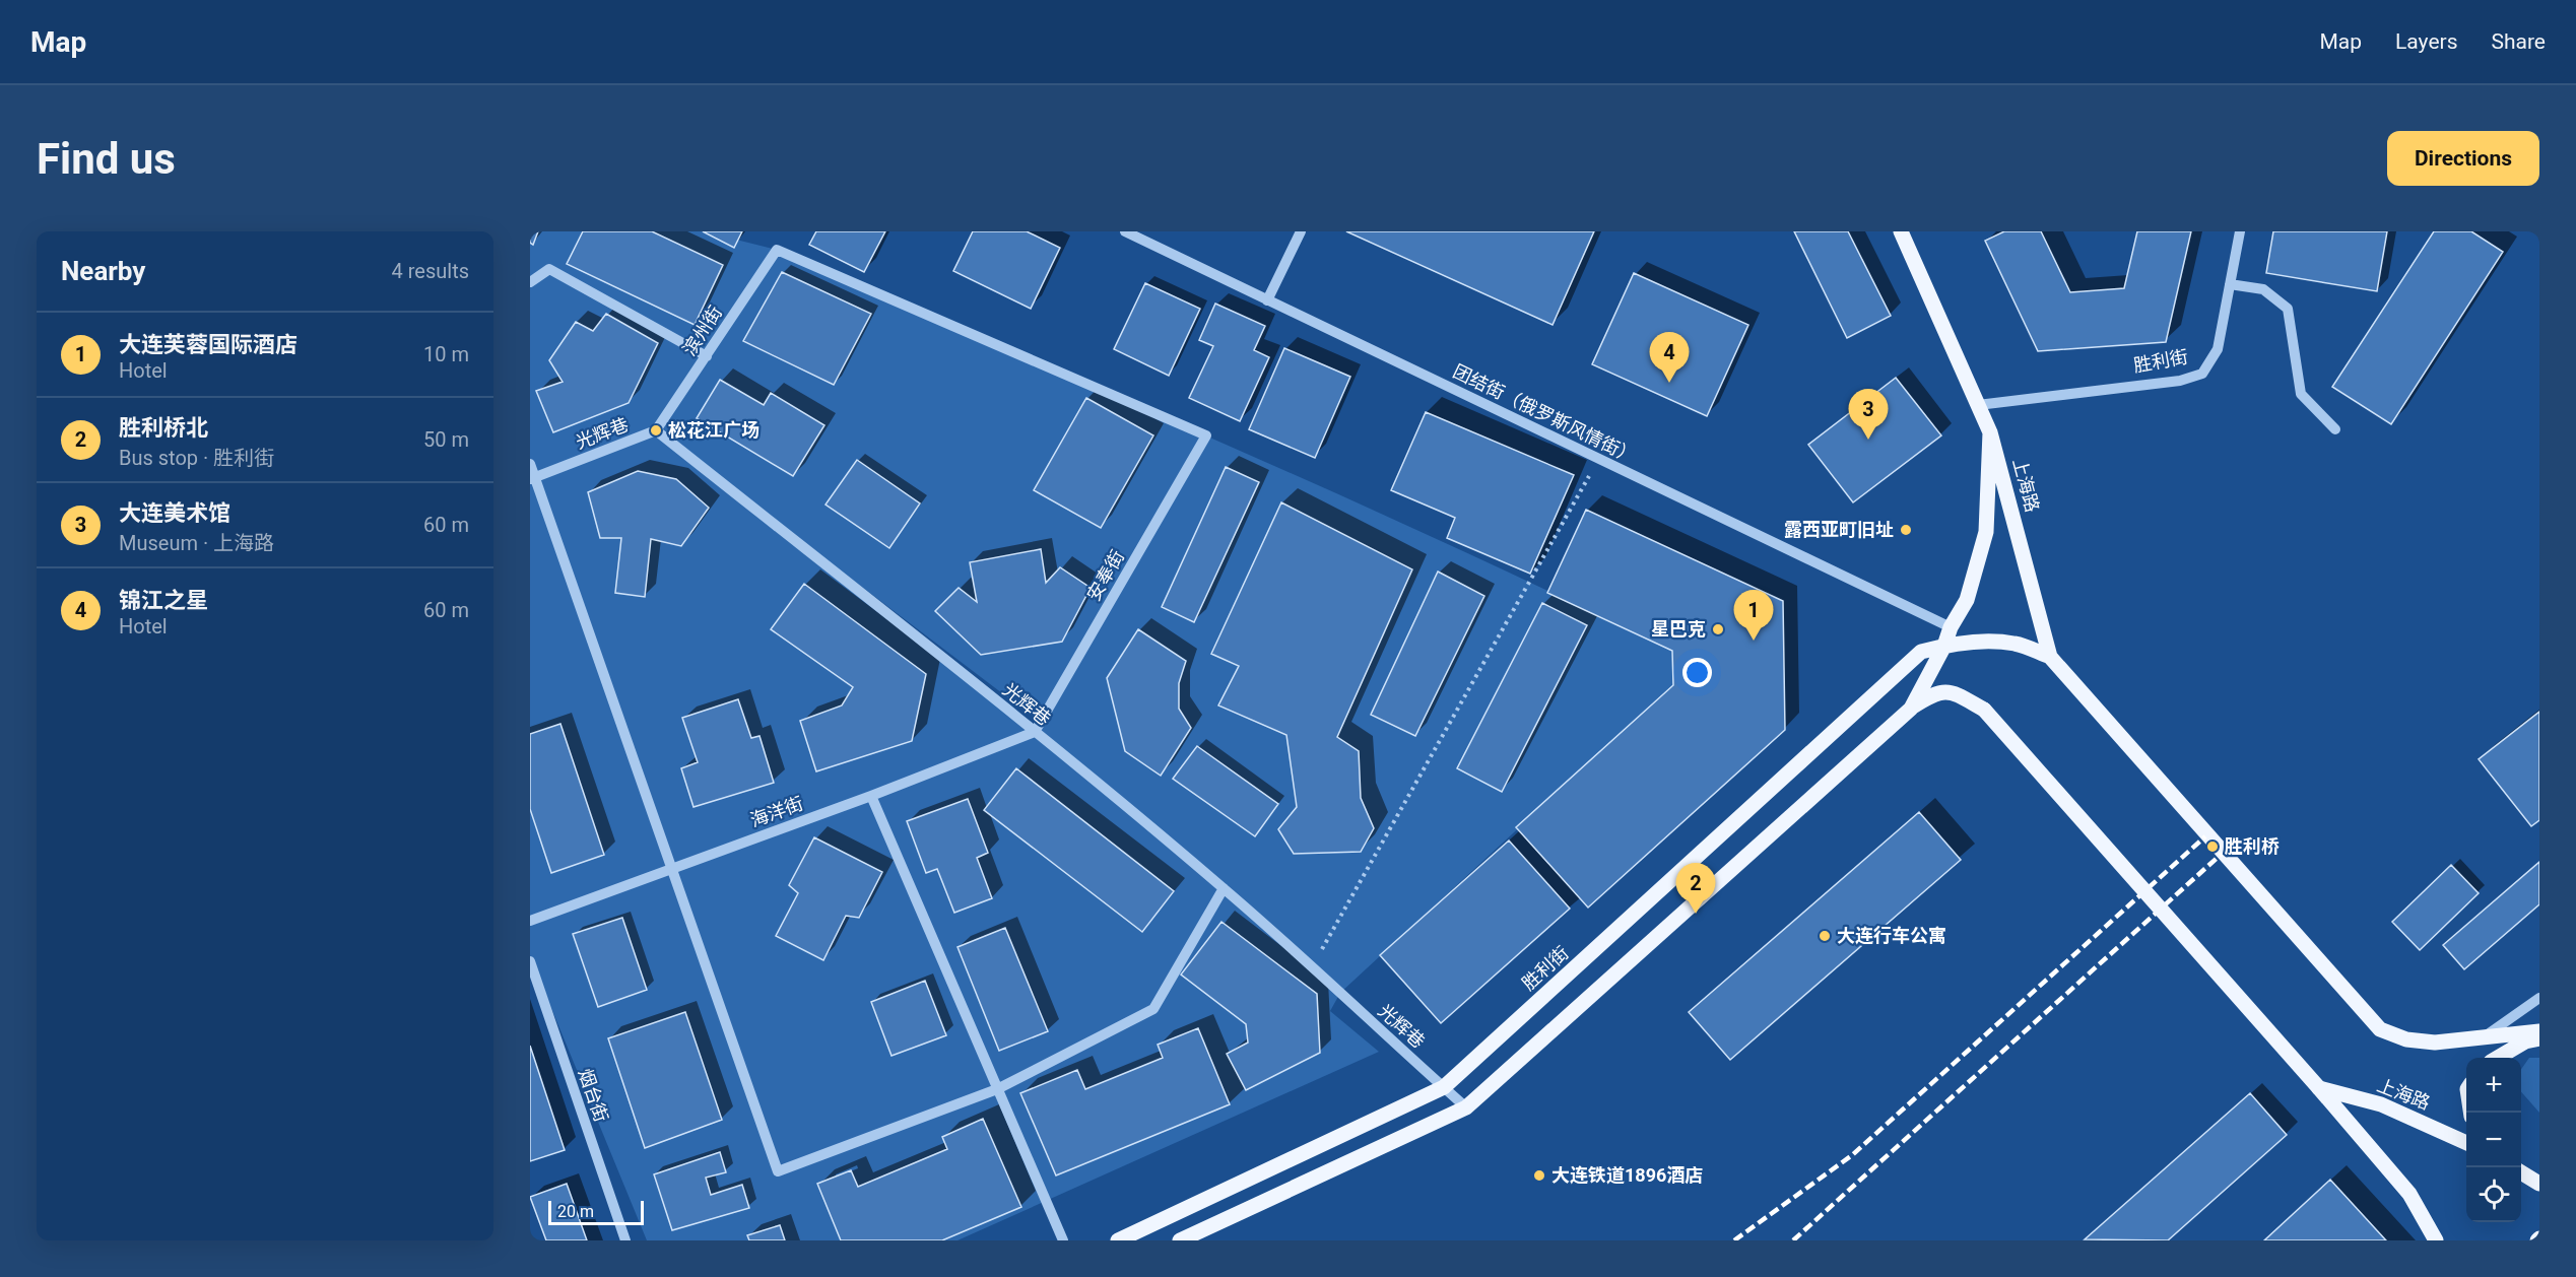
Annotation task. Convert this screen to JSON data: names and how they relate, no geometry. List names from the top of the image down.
{
  "streets": {
    "main road": ["胜利街", "上海路"],
    "street": [
      "滨州街",
      "团结街（俄罗斯风情街）",
      "光辉巷",
      "安奉街",
      "海洋街",
      "烟台街"
    ]
  },
  "crossings": [
    ["滨州街", "光辉巷"],
    ["滨州街", "安奉街"],
    ["胜利街", "光辉巷"],
    ["胜利街", "上海路"],
    ["光辉巷", "安奉街"],
    ["光辉巷", "海洋街"],
    ["安奉街", "海洋街"]
  ],
  "places": [
    "松花江广场",
    "露西亚町旧址",
    "星巴克",
    "胜利桥",
    "大连行车公寓",
    "大连铁道1896酒店"
  ],
  "scale_bar": "20 m",
  "page": {
    "header": "Map",
    "nav": ["Map", "Layers", "Share"],
    "buttons": "Directions",
    "title": "Find us",
    "heading": ["Nearby", "4 results"],
    "list": [
      {
        "mark": "1",
        "name": "大连芙蓉国际酒店",
        "note": "Hotel",
        "value": "10 m"
      },
      {
        "mark": "2",
        "name": "胜利桥北",
        "note": "Bus stop · 胜利街",
        "value": "50 m"
      },
      {
        "mark": "3",
        "name": "大连美术馆",
        "note": "Museum · 上海路",
        "value": "60 m"
      },
      {
        "mark": "4",
        "name": "锦江之星",
        "note": "Hotel",
        "value": "60 m"
      }
    ],
    "pins": [
      "4",
      "3",
      "1",
      "2"
    ],
    "map_buttons": ["+", "−"],
    "scale": "20 m"
  }
}
